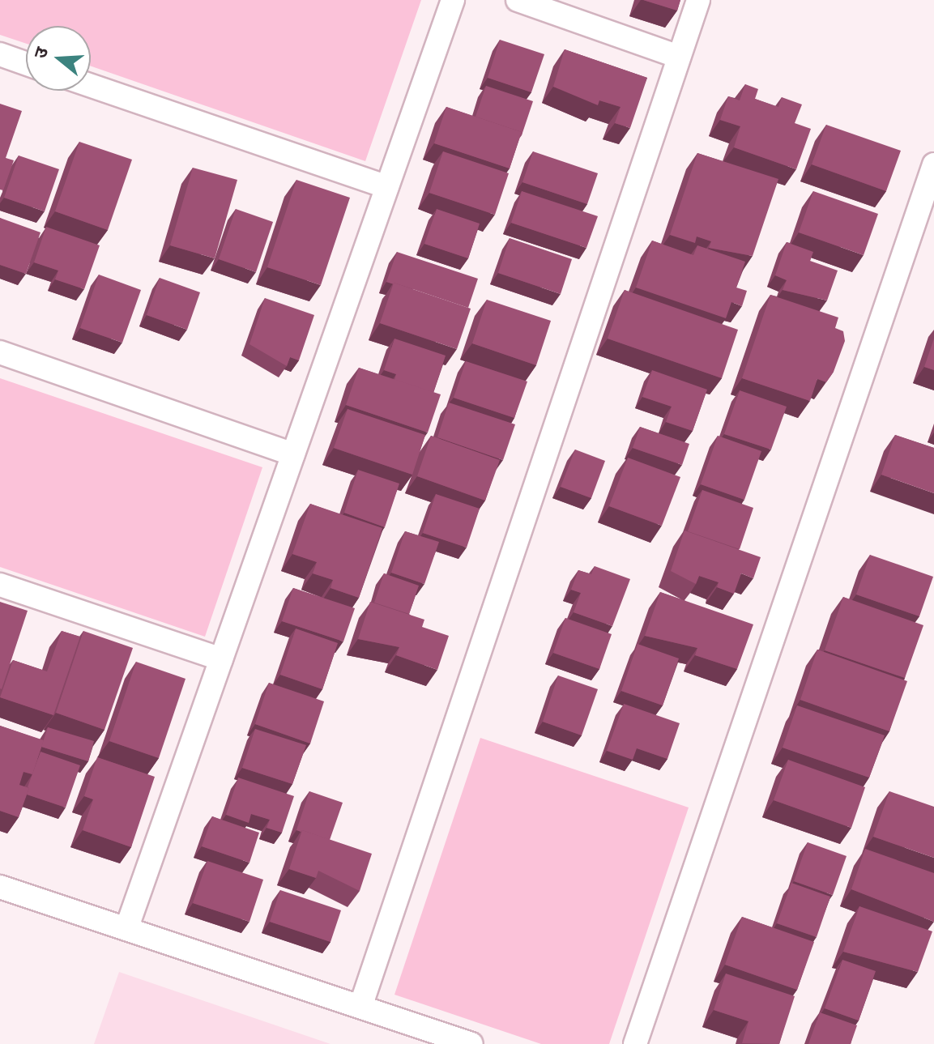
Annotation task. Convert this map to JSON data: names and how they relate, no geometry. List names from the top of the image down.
{
  "north": "left"
}
